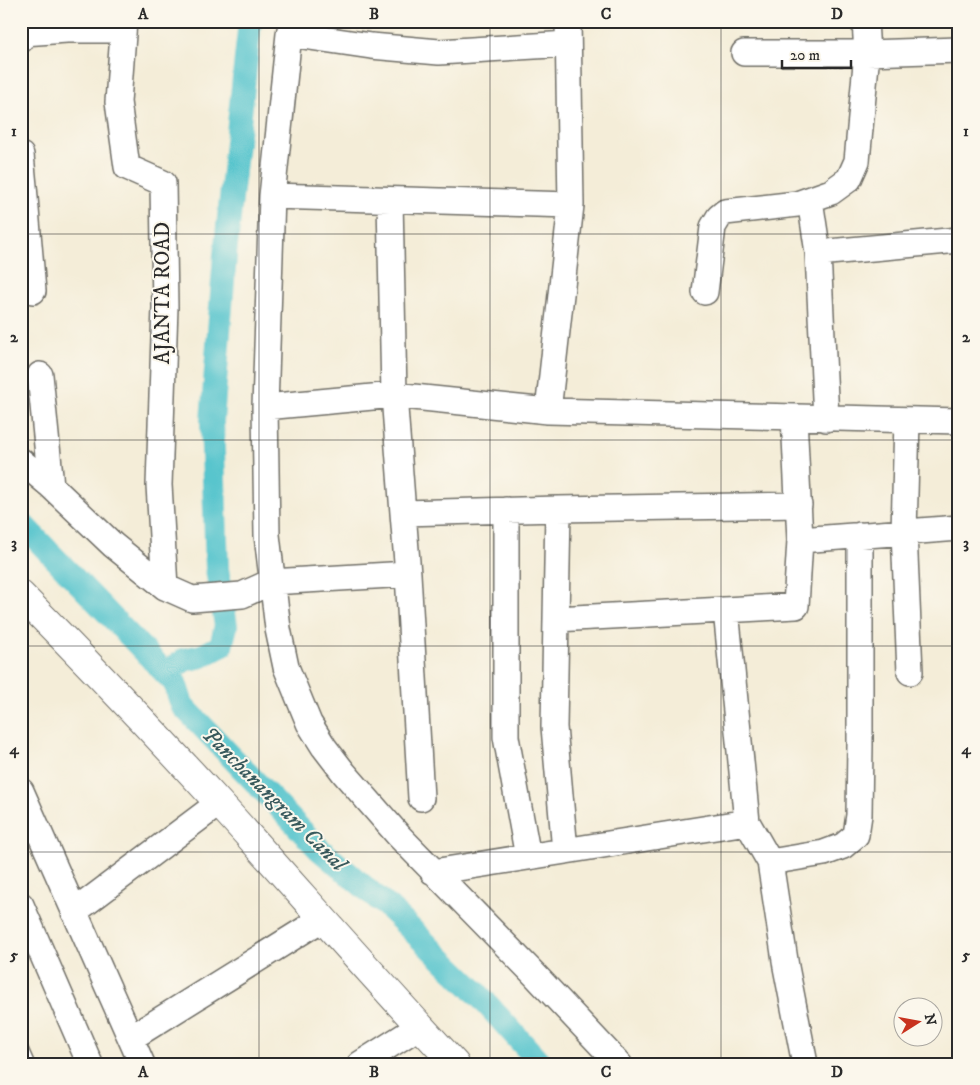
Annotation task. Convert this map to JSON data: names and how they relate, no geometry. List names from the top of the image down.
{
  "streets": {
    "street": ["AJANTA ROAD"]
  },
  "water": ["Panchanangram Canal"],
  "scale_bar": "20 m",
  "north": "right",
  "grid": {
    "columns": [
      "A",
      "B",
      "C",
      "D"
    ],
    "rows": [
      "1",
      "2",
      "3",
      "4",
      "5"
    ]
  }
}
